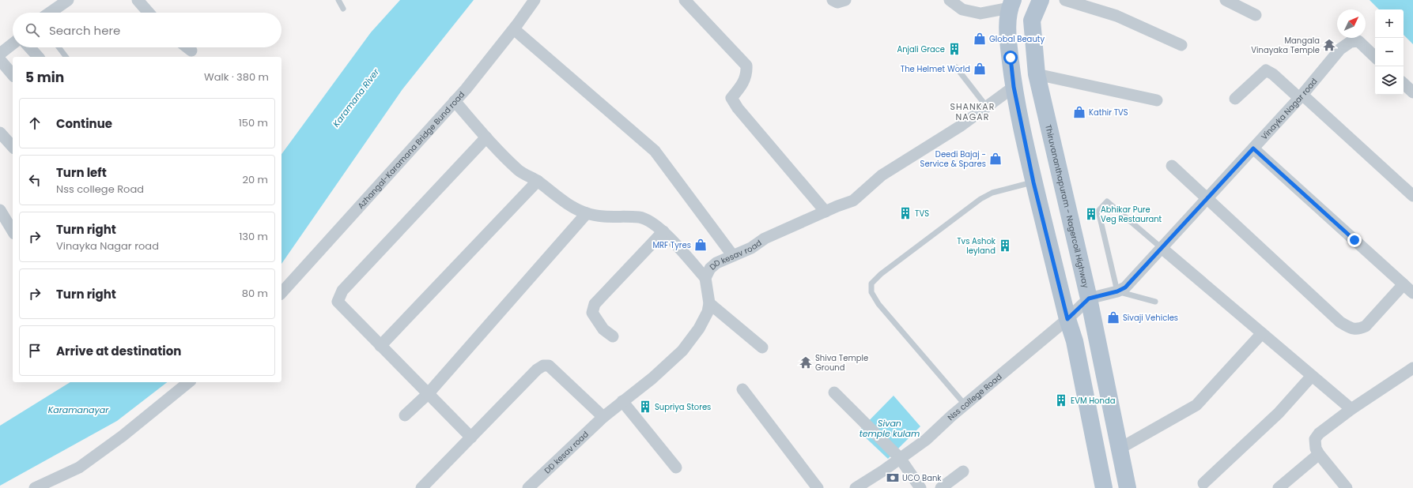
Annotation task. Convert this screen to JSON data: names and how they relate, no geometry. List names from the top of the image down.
{
  "streets": {
    "main road": ["Thiruvananthapuram - Nagercoil Highway"],
    "street": [
      "Vinayka Nagar road",
      "Azhangal-Karamana Bridge Bund road",
      "DD kesav road",
      "Nss college Road"
    ]
  },
  "crossings": [
    ["Vinayka Nagar road", "Thiruvananthapuram - Nagercoil Highway"],
    ["Vinayka Nagar road", "Nss college Road"],
    ["Thiruvananthapuram - Nagercoil Highway", "Nss college Road"]
  ],
  "districts": ["SHANKAR NAGAR"],
  "water": ["Karamana River", "Karamanayar", "Sivan temple kulam"],
  "places": {
    "shop": [
      "Global Beauty",
      "The Helmet World",
      "Kathir TVS",
      "Deedi Bajaj - Service & Spares",
      "MRF Tyres",
      "Sivaji Vehicles"
    ],
    "temple": ["Mangala Vinayaka Temple", "Shiva Temple Ground"],
    "building": [
      "Anjali Grace",
      "TVS",
      "Abhikar Pure Veg Restaurant",
      "Tvs Ashok leyland",
      "EVM Honda",
      "Supriya Stores"
    ],
    "bank": ["UCO Bank"]
  },
  "north": "top right",
  "page": {
    "map_buttons": ["+", "−"],
    "search": "Search here",
    "heading": ["5 min", "Walk · 380 m"],
    "list": [
      ["Continue", "150 m"],
      ["Turn left", "Nss college Road", "20 m"],
      ["Turn right", "Vinayka Nagar road", "130 m"],
      ["Turn right", "80 m"],
      "Arrive at destination"
    ]
  }
}
